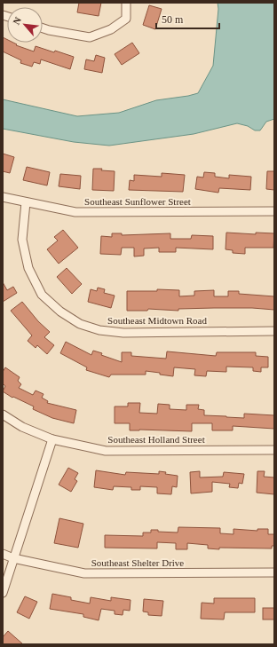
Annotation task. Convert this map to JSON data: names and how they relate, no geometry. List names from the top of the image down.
{
  "streets": {
    "street": [
      "Southeast Sunflower Street",
      "Southeast Midtown Road",
      "Southeast Holland Street",
      "Southeast Shelter Drive"
    ]
  },
  "crossings": [
    ["Southeast Sunflower Street", "Southeast Midtown Road"]
  ],
  "scale_bar": "50 m",
  "north": "top left"
}
